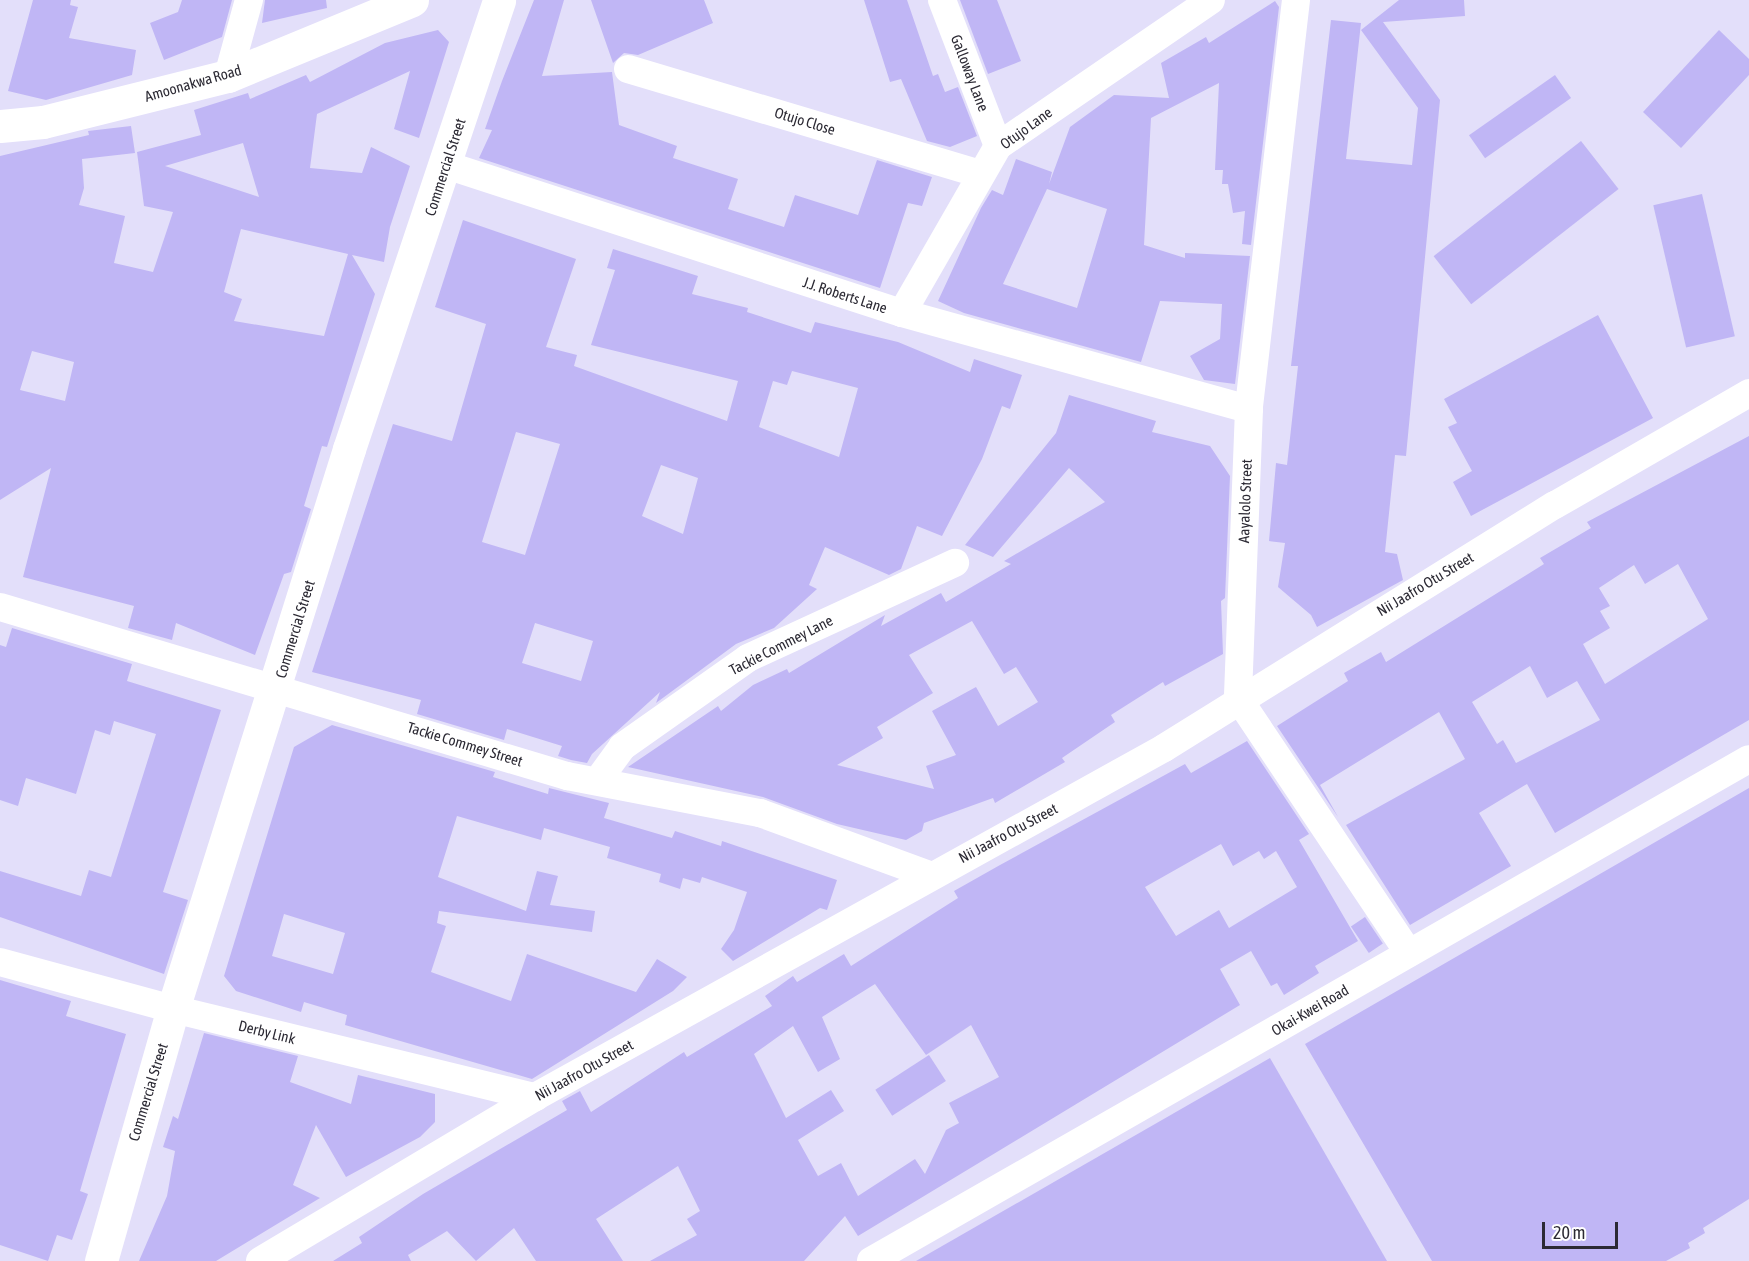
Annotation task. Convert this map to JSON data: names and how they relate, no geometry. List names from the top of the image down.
{
  "streets": {
    "street": [
      "Galloway Lane",
      "Amoonakwa Road",
      "Otujo Close",
      "Otujo Lane",
      "Commercial Street",
      "J.J. Roberts Lane",
      "Aayalolo Street",
      "Nii Jaafro Otu Street",
      "Tackie Commey Lane",
      "Tackie Commey Street",
      "Okai-Kwei Road",
      "Derby Link"
    ]
  },
  "crossings": [
    ["Galloway Lane", "Otujo Lane"],
    ["Otujo Close", "Otujo Lane"],
    ["Otujo Lane", "J.J. Roberts Lane"],
    ["Commercial Street", "J.J. Roberts Lane"],
    ["Commercial Street", "Tackie Commey Street"],
    ["Commercial Street", "Derby Link"],
    ["J.J. Roberts Lane", "Aayalolo Street"],
    ["Aayalolo Street", "Nii Jaafro Otu Street"],
    ["Nii Jaafro Otu Street", "Tackie Commey Street"],
    ["Nii Jaafro Otu Street", "Derby Link"],
    ["Tackie Commey Lane", "Tackie Commey Street"]
  ],
  "scale_bar": "20 m"
}
